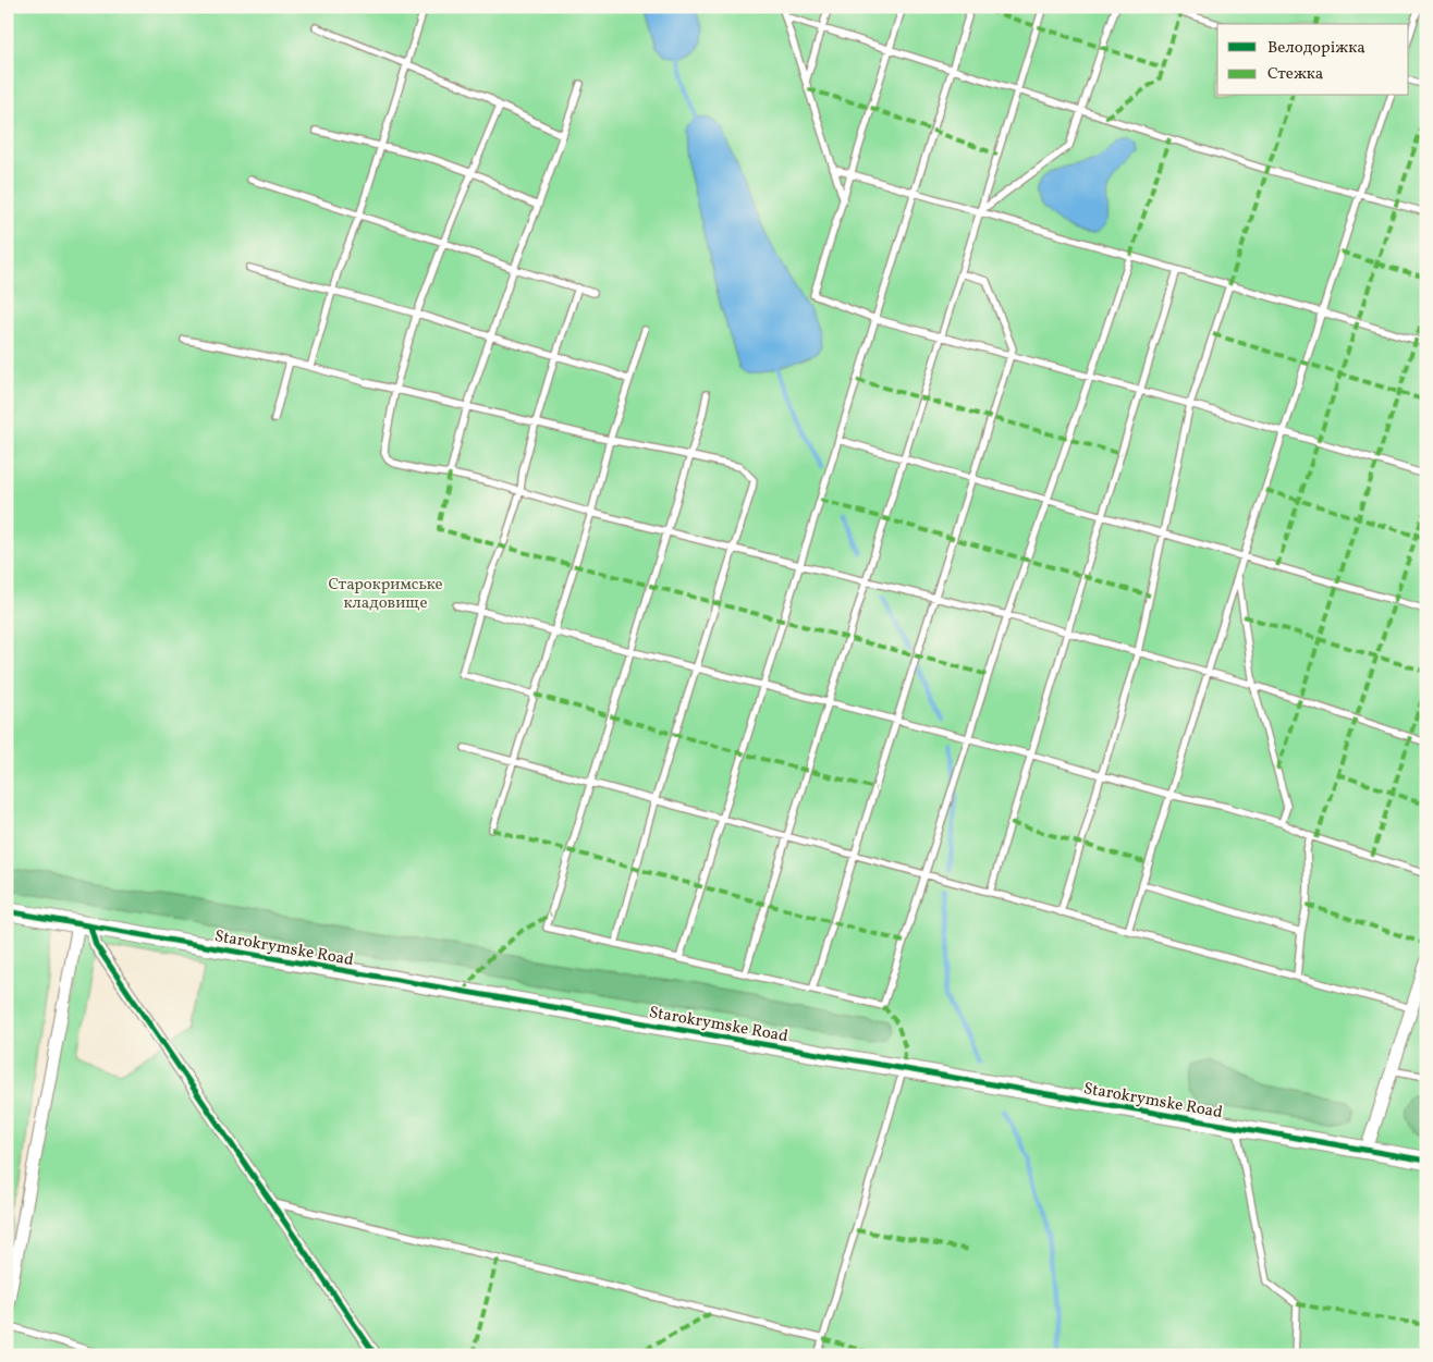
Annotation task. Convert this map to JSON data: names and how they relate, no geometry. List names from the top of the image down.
{
  "streets": {
    "street": ["Starokrymske Road"]
  },
  "parks": ["Старокримське кладовище"],
  "legend": ["Велодоріжка", "Стежка"]
}
